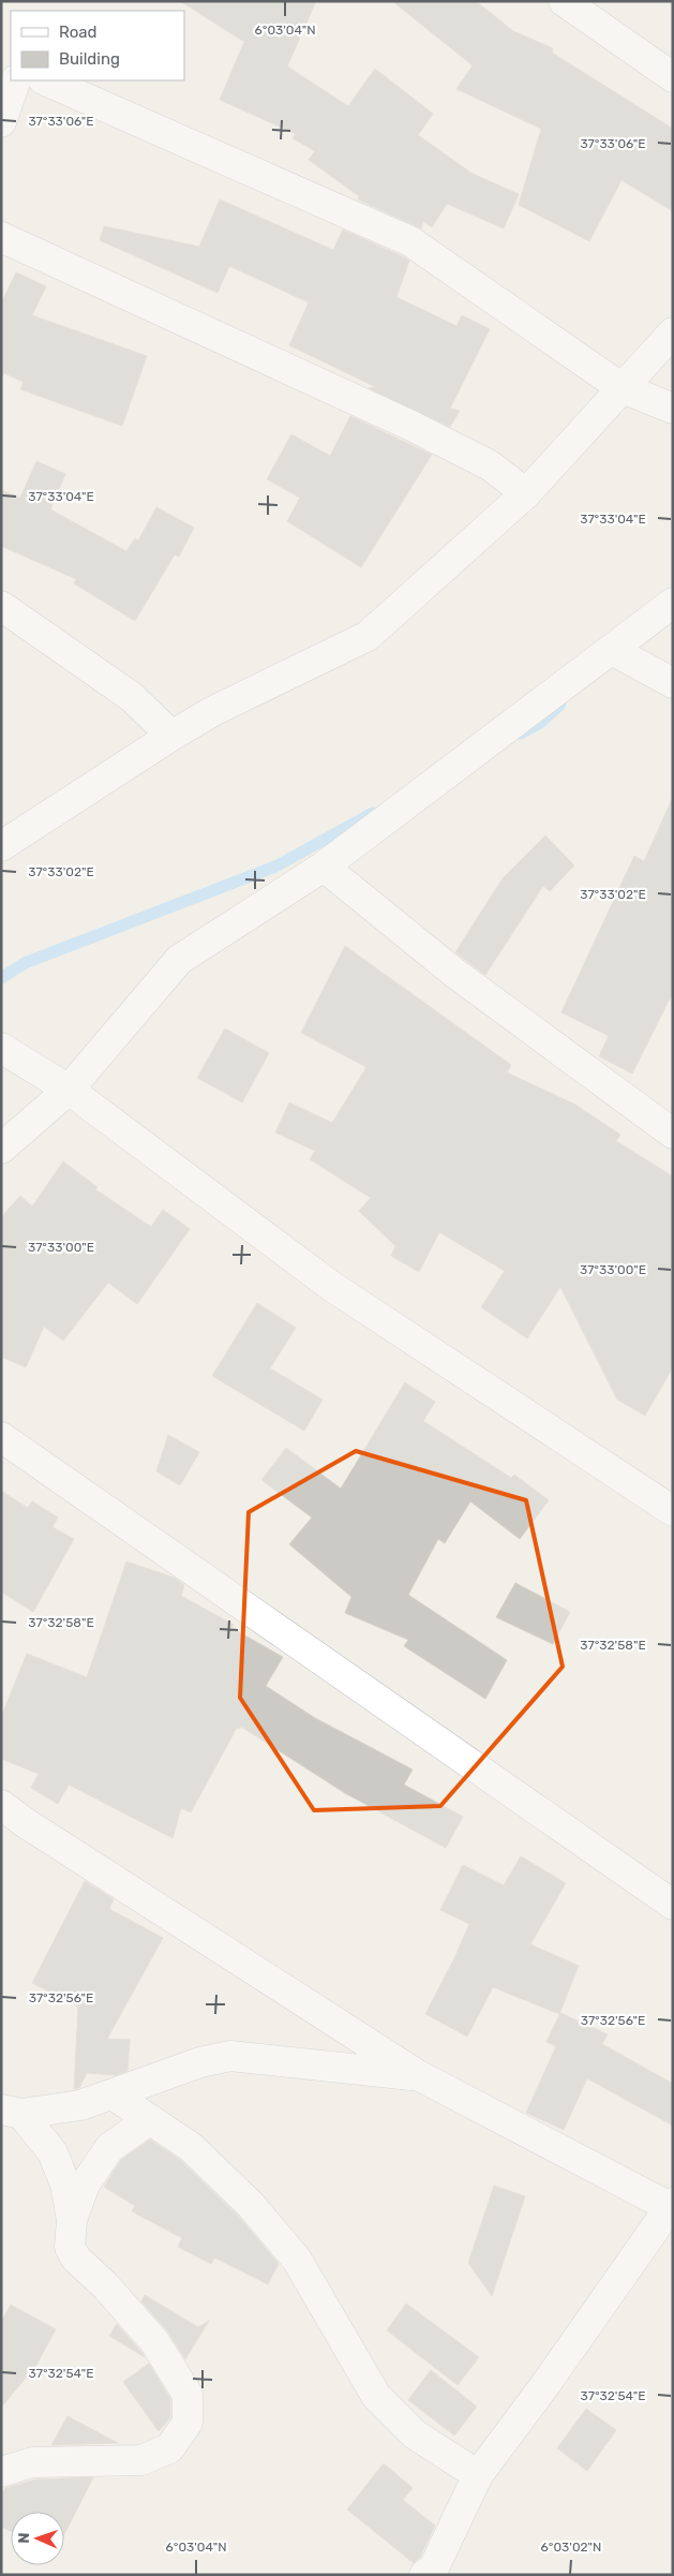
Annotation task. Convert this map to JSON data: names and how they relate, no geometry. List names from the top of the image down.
{
  "legend": ["Road", "Building"],
  "north": "left",
  "coordinates": [
    "6°03'04\"N",
    "37°33'06\"E",
    "37°33'04\"E",
    "37°33'02\"E",
    "37°33'00\"E",
    "37°32'58\"E",
    "37°32'56\"E",
    "37°32'54\"E",
    "6°03'02\"N"
  ]
}
